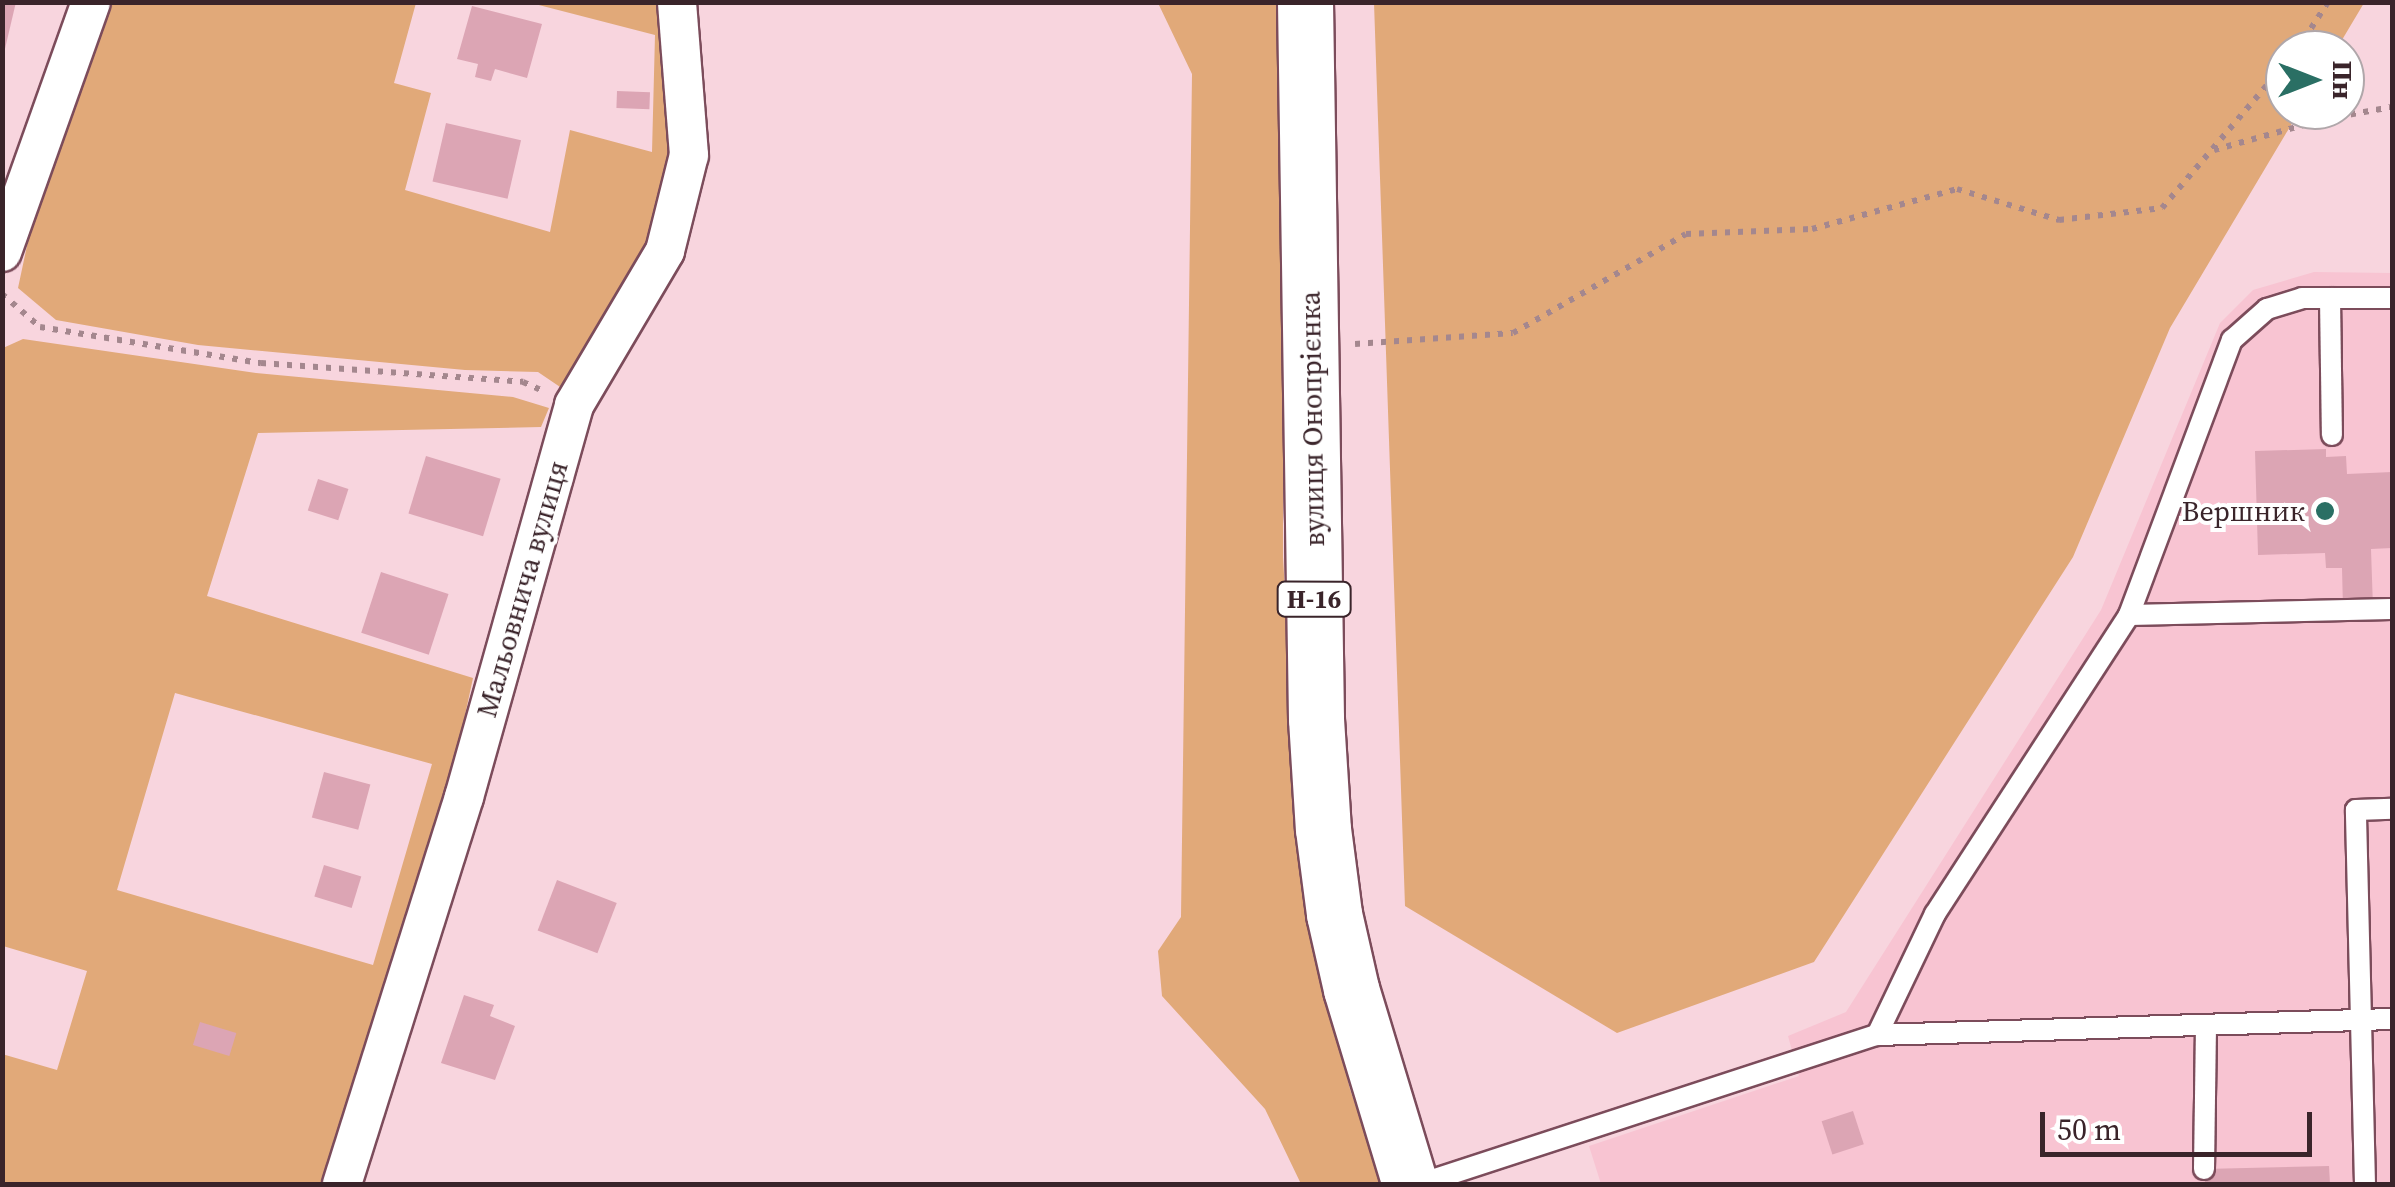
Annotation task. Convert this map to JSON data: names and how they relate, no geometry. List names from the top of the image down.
{
  "streets": {
    "main road": ["вулиця Онопрієнка", "Н-16"],
    "street": ["Мальовнича вулиця"]
  },
  "places": ["Вершник"],
  "scale_bar": "50 m",
  "north": "right"
}
